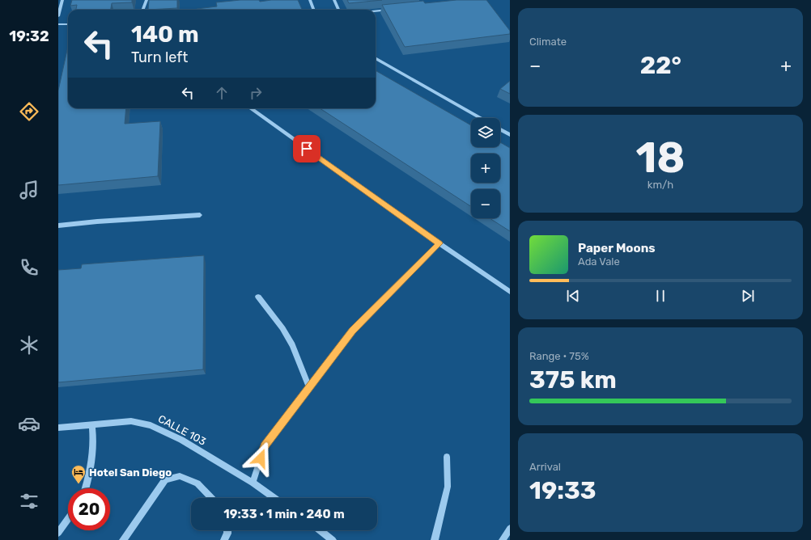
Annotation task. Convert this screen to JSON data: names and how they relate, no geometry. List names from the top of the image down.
{
  "streets": {
    "street": ["CALLE 103"]
  },
  "places": {
    "hotel": ["Hotel San Diego"]
  },
  "page": {
    "tabs": "19:32",
    "tile": [
      "Climate",
      ["18", "km/h"],
      ["Range · 75%", "375 km"],
      ["Arrival", "19:33"]
    ],
    "turn": ["140 m", "Turn left"],
    "heat": ["−", "22°", "+"],
    "map_buttons": ["+", "−"],
    "song": ["Paper Moons", "Ada Vale"],
    "limit": "20",
    "trip": "19:33 · 1 min · 240 m"
  }
}
